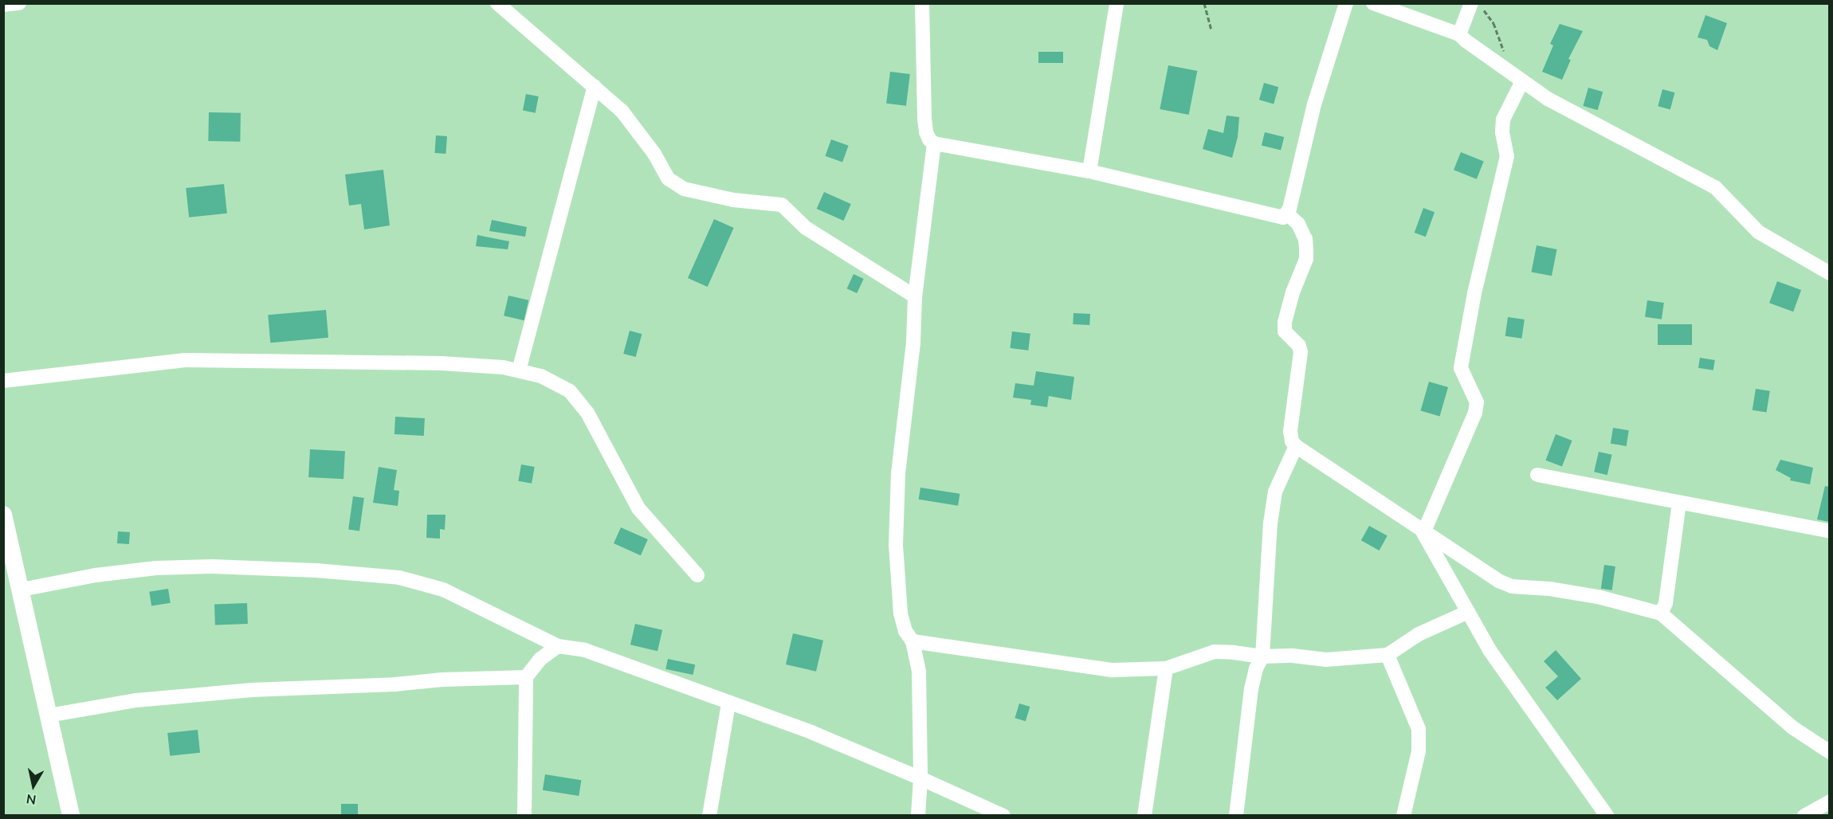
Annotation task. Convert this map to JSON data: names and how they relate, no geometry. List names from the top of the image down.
{
  "north": "bottom"
}
